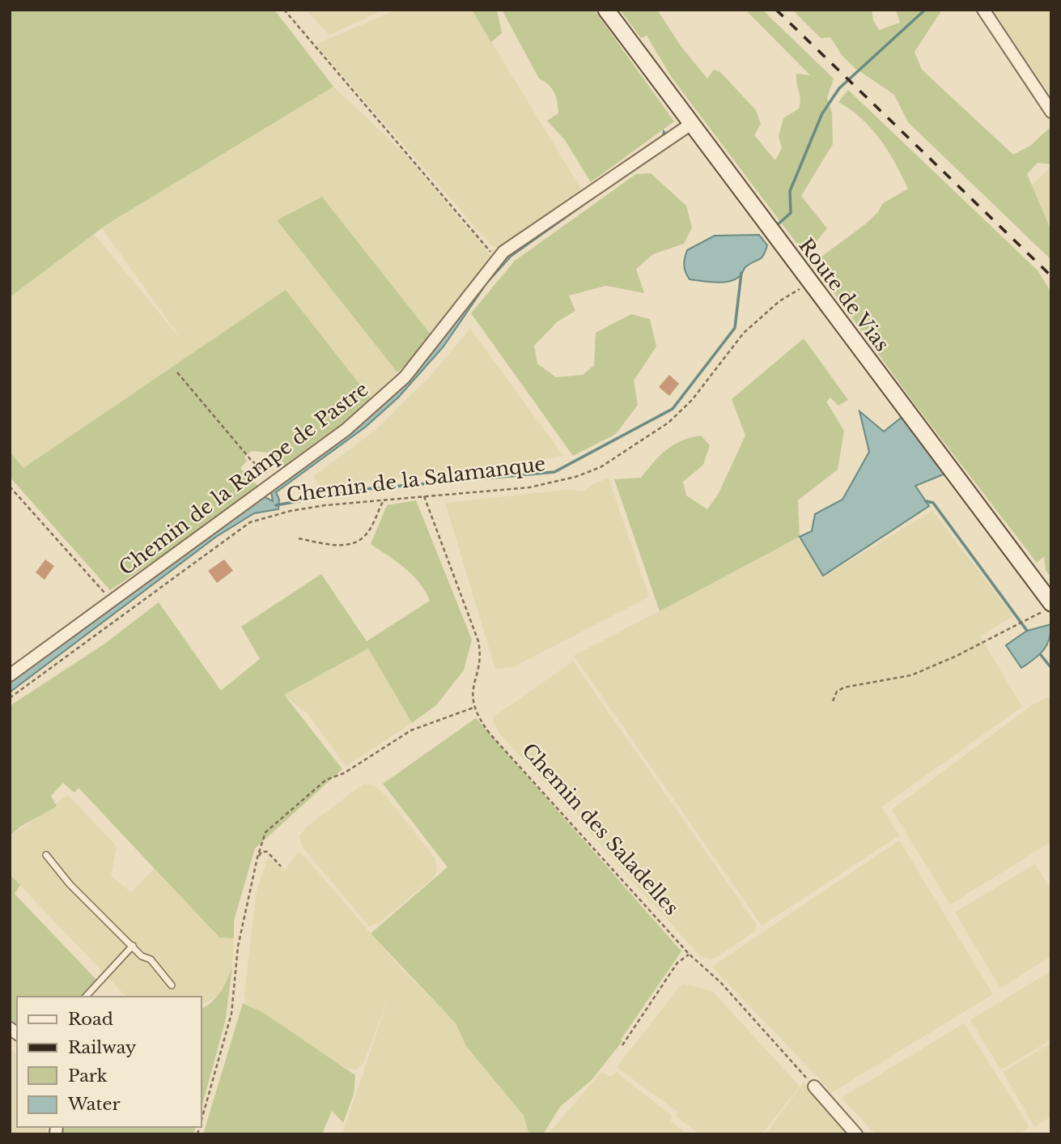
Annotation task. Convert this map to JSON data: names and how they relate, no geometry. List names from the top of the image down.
{
  "streets": {
    "main road": ["Route de Vias"],
    "street": ["Chemin de la Rampe de Pastre"],
    "path": ["Chemin de la Salamanque", "Chemin des Saladelles"]
  },
  "crossings": [
    ["Route de Vias", "Chemin de la Rampe de Pastre"],
    ["Route de Vias", "Chemin de la Salamanque"],
    ["Chemin de la Salamanque", "Chemin des Saladelles"]
  ],
  "legend": [
    "Road",
    "Railway",
    "Park",
    "Water"
  ]
}
